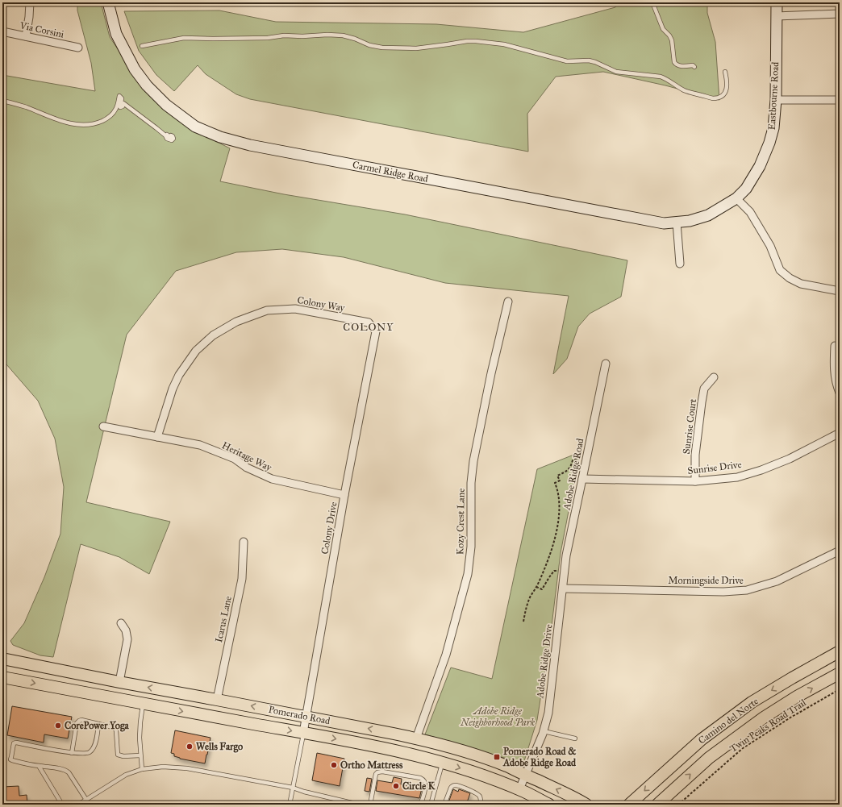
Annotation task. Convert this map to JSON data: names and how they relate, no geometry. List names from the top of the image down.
{
  "streets": {
    "main road": ["Pomerado Road", "Camino del Norte"],
    "street": [
      "Via Corsini",
      "Eastbourne Road",
      "Carmel Ridge Road",
      "Colony Way",
      "Sunrise Court",
      "Heritage Way",
      "Sunrise Drive",
      "Adobe Ridge Road",
      "Kozy Crest Lane",
      "Colony Drive",
      "Morningside Drive",
      "Icarus Lane",
      "Adobe Ridge Drive"
    ],
    "path": ["Twin Peaks Road Trail"]
  },
  "crossings": [
    ["Eastbourne Road", "Carmel Ridge Road"],
    ["Colony Way", "Heritage Way"],
    ["Colony Way", "Colony Drive"],
    ["Sunrise Court", "Sunrise Drive"],
    ["Heritage Way", "Colony Drive"],
    ["Sunrise Drive", "Adobe Ridge Road"],
    ["Adobe Ridge Road", "Morningside Drive"],
    ["Adobe Ridge Road", "Adobe Ridge Drive"],
    ["Kozy Crest Lane", "Pomerado Road"],
    ["Colony Drive", "Pomerado Road"],
    ["Morningside Drive", "Adobe Ridge Drive"],
    ["Icarus Lane", "Pomerado Road"],
    ["Adobe Ridge Drive", "Pomerado Road"]
  ],
  "districts": ["COLONY"],
  "parks": ["Adobe Ridge Neighborhood Park"],
  "places": {
    "other": [
      "CorePower Yoga",
      "Wells Fargo",
      "Ortho Mattress",
      "Circle K"
    ],
    "transit": ["Pomerado Road & Adobe Ridge Road"]
  }
}
